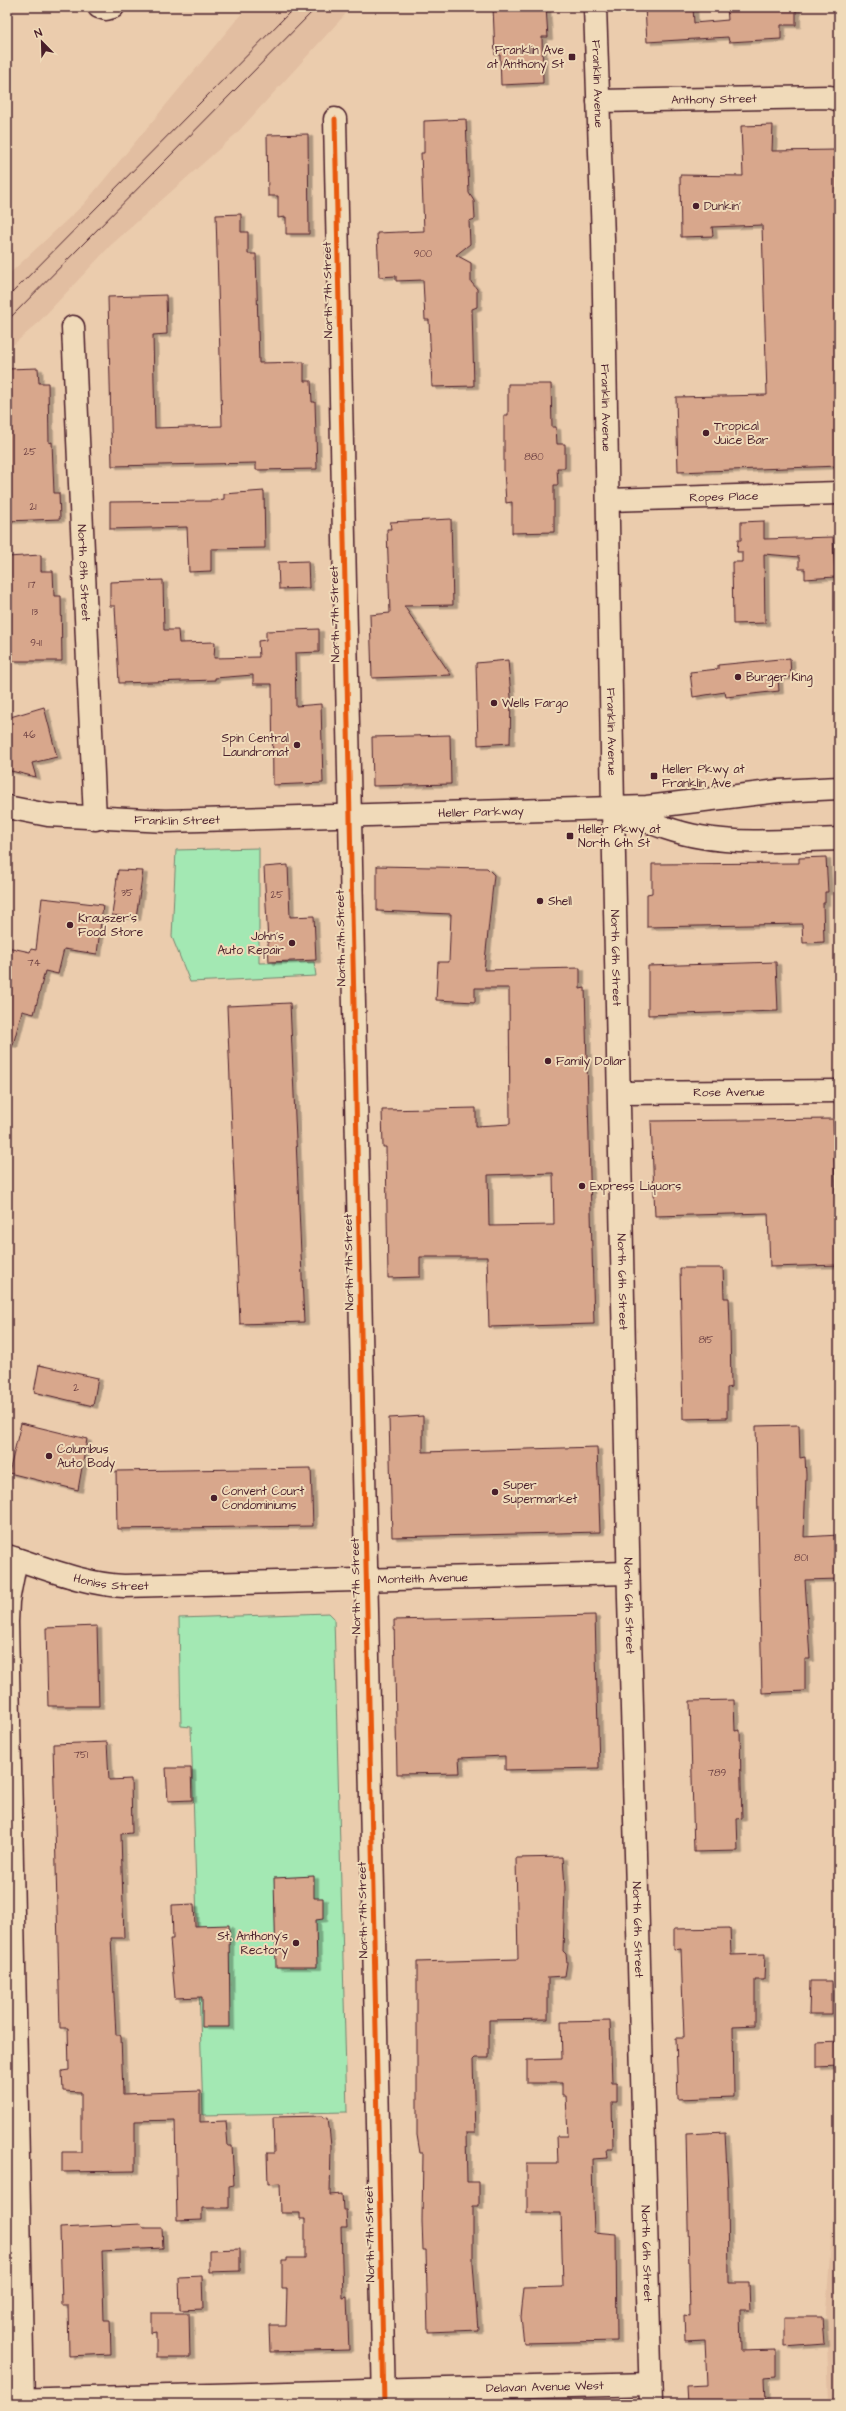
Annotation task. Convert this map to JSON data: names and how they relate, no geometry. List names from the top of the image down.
{
  "streets": {
    "street": [
      "Franklin Avenue",
      "Anthony Street",
      "North 7th Street",
      "Ropes Place",
      "North 8th Street",
      "Heller Parkway",
      "Franklin Street",
      "North 6th Street",
      "Rose Avenue",
      "Monteith Avenue",
      "Honiss Street",
      "Delavan Avenue West"
    ]
  },
  "crossings": [
    ["Franklin Avenue", "Anthony Street"],
    ["Franklin Avenue", "Ropes Place"],
    ["Franklin Avenue", "Heller Parkway"],
    ["Franklin Avenue", "North 6th Street"],
    ["North 7th Street", "Heller Parkway"],
    ["North 7th Street", "Franklin Street"],
    ["North 7th Street", "Monteith Avenue"],
    ["North 7th Street", "Delavan Avenue West"],
    ["North 8th Street", "Franklin Street"],
    ["Heller Parkway", "Franklin Street"],
    ["Heller Parkway", "North 6th Street"],
    ["North 6th Street", "Rose Avenue"],
    ["North 6th Street", "Monteith Avenue"],
    ["North 6th Street", "Delavan Avenue West"],
    ["Monteith Avenue", "Honiss Street"]
  ],
  "places": {
    "transit": ["Franklin Ave at Anthony St", "Heller Pkwy at Franklin Ave", "Heller Pkwy at North 6th St"],
    "other": [
      "Dunkin'",
      "Tropical Juice Bar",
      "Burger King",
      "Wells Fargo",
      "Spin Central Laundromat",
      "Shell",
      "Krauszer's Food Store",
      "John's Auto Repair",
      "Family Dollar",
      "Express Liquors",
      "Columbus Auto Body",
      "Super Supermarket",
      "Convent Court Condominiums",
      "St. Anthony's Rectory"
    ]
  },
  "house_numbers": [
    "900",
    "25",
    "880",
    "21",
    "17",
    "13",
    "9-11",
    "46",
    "35",
    "25",
    "74",
    "815",
    "2",
    "801",
    "751",
    "789"
  ],
  "north": "top left"
}
